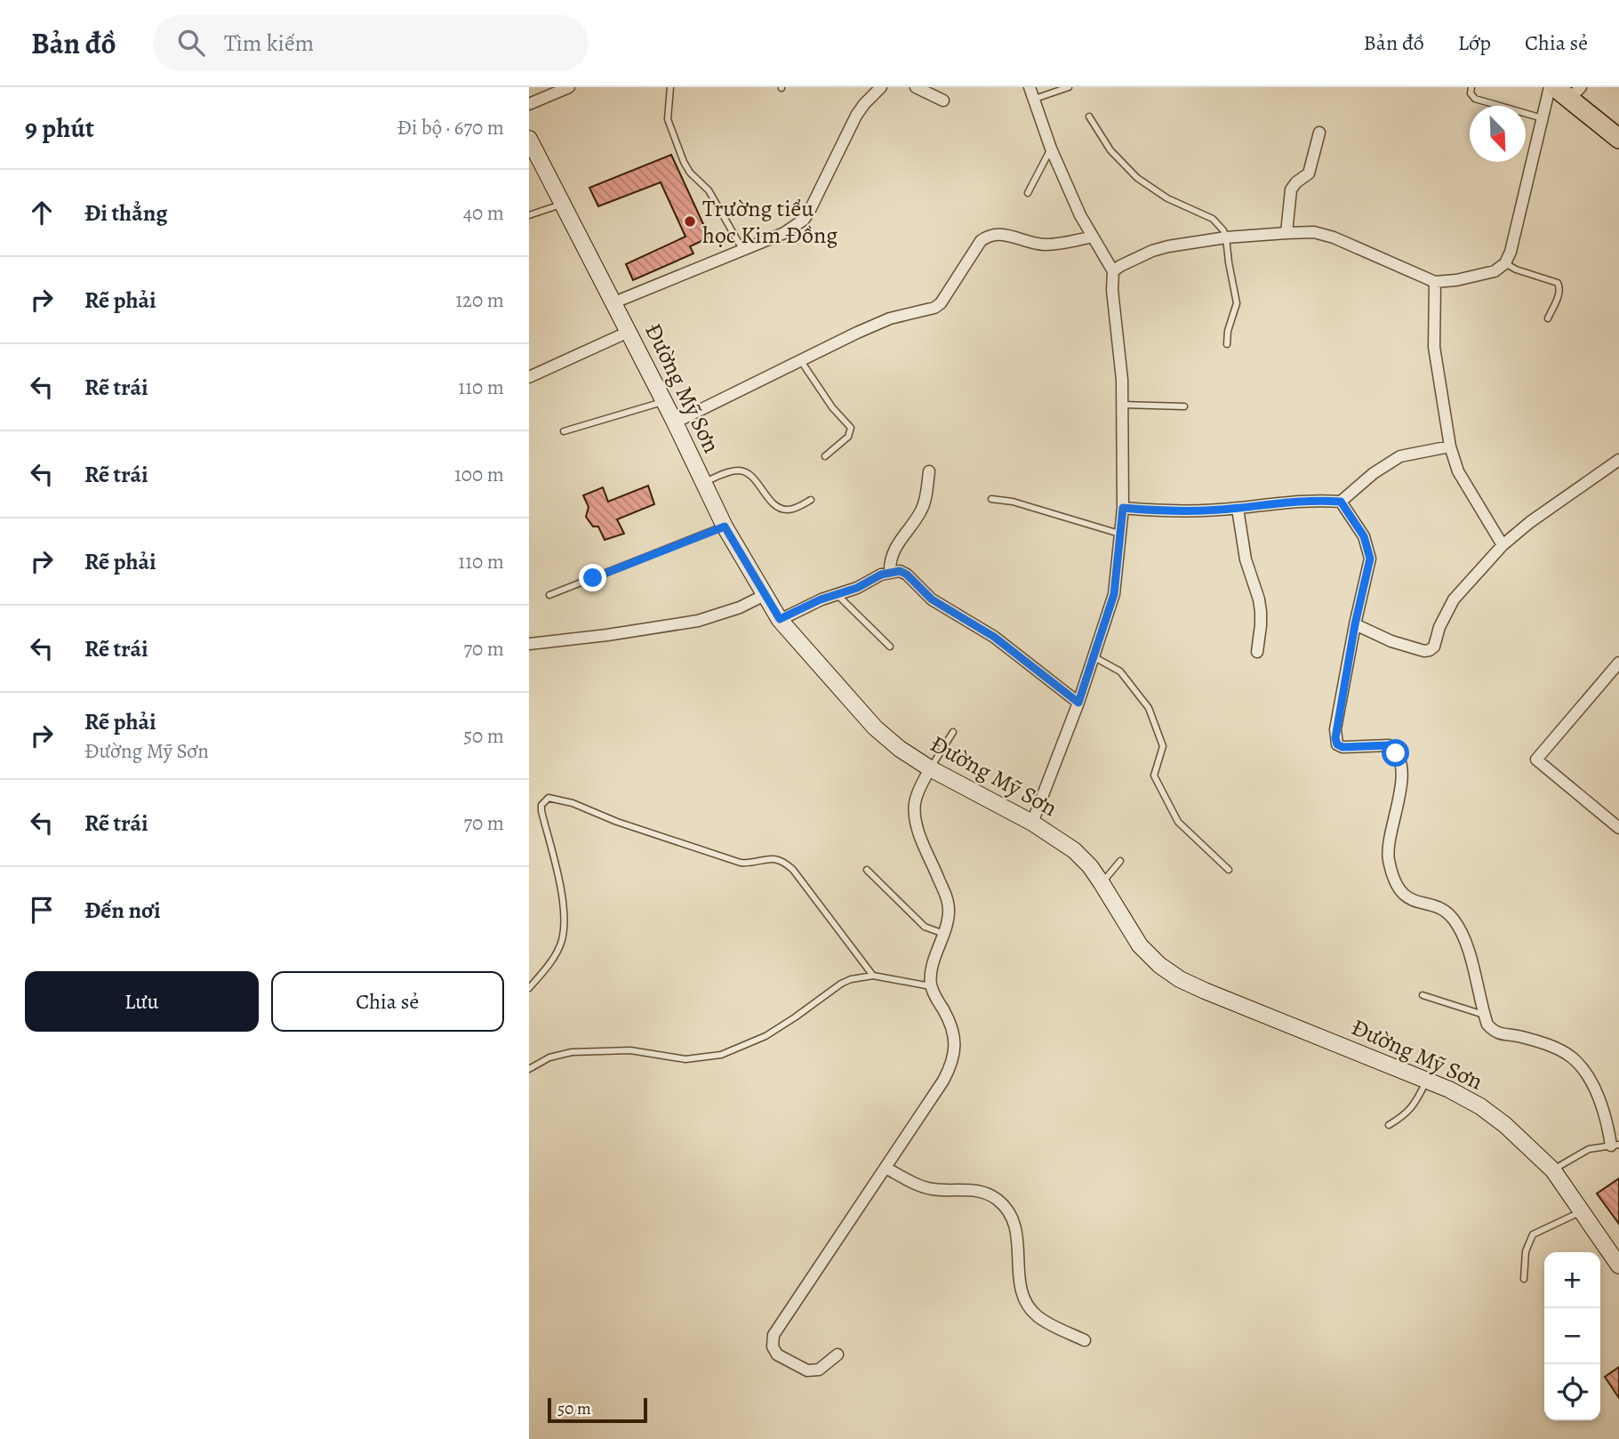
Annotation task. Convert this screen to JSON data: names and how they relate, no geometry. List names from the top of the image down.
{
  "streets": {
    "street": ["Đường Mỹ Sơn"]
  },
  "places": ["Trường tiểu học Kim Đồng"],
  "scale_bar": "50 m",
  "north": "bottom right",
  "page": {
    "header": "Bản đồ",
    "search": "Tìm kiếm",
    "nav": ["Bản đồ", "Lớp", "Chia sẻ"],
    "heading": ["9 phút", "Đi bộ · 670 m"],
    "list": [
      ["Đi thẳng", "40 m"],
      ["Rẽ phải", "120 m"],
      ["Rẽ trái", "110 m"],
      ["Rẽ trái", "100 m"],
      ["Rẽ phải", "110 m"],
      ["Rẽ trái", "70 m"],
      ["Rẽ phải", "Đường Mỹ Sơn", "50 m"],
      ["Rẽ trái", "70 m"],
      "Đến nơi"
    ],
    "buttons": ["Lưu", "Chia sẻ"],
    "map_buttons": ["+", "−"],
    "scale": "50 m"
  }
}
